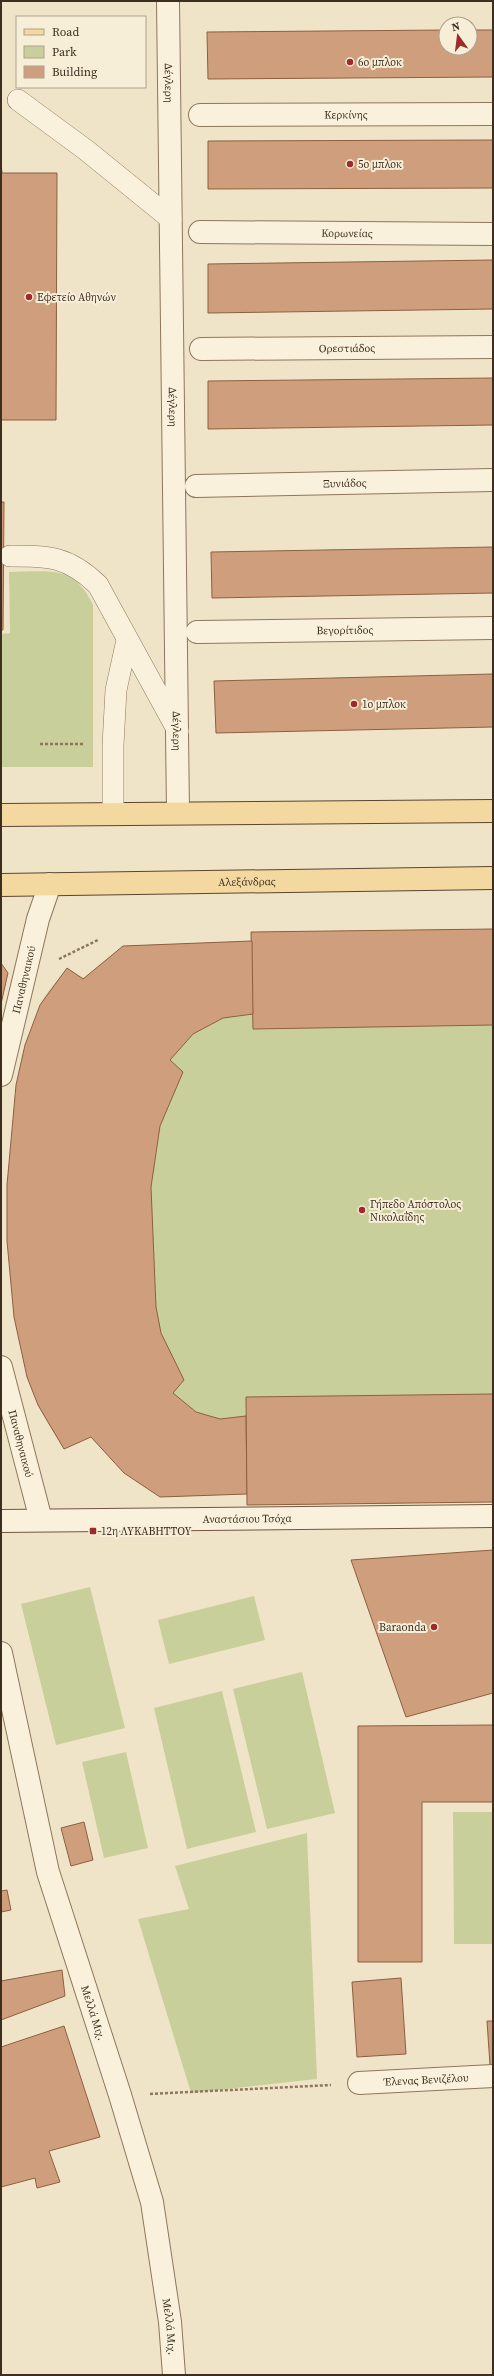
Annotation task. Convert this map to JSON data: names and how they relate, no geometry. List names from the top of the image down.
{
  "streets": {
    "main road": ["Αλεξάνδρας"],
    "street": [
      "Δέγλερη",
      "Κερκίνης",
      "Κορωνείας",
      "Ορεστιάδος",
      "Ξυνιάδος",
      "Βεγορίτιδος",
      "Παναθηναικού",
      "Αναστάσιου Τσόχα",
      "Μελλά Μιχ.",
      "Έλενας Βενιζέλου"
    ]
  },
  "crossings": [
    ["Αλεξάνδρας", "Παναθηναικού"],
    ["Παναθηναικού", "Αναστάσιου Τσόχα"]
  ],
  "places": {
    "other": [
      "6ο μπλοκ",
      "5ο μπλοκ",
      "Εφετείο Αθηνών",
      "1ο μπλοκ",
      "Γήπεδο Απόστολος Νικολαΐδης",
      "Baraonda"
    ],
    "transit": ["12η ΛΥΚΑΒΗΤΤΟΥ"]
  },
  "legend": ["Road", "Park", "Building"],
  "north": "top"
}
